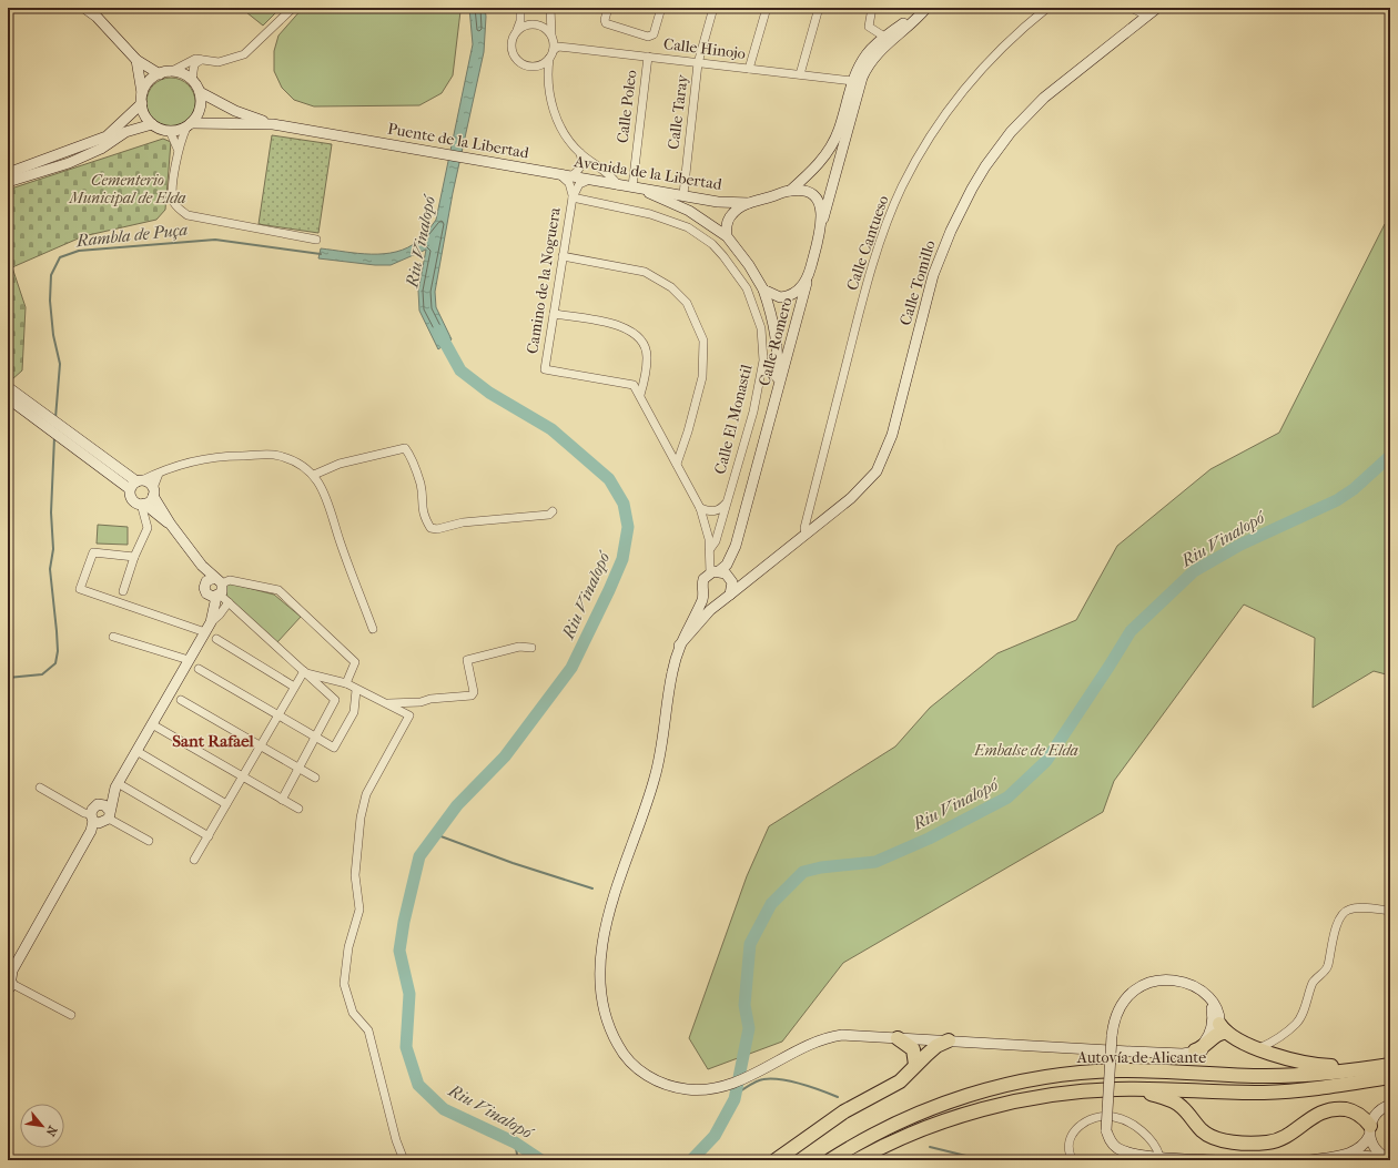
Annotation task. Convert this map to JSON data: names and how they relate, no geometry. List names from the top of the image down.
{
  "streets": {
    "highway": ["Autovía de Alicante"],
    "main road": [
      "Puente de la Libertad",
      "Avenida de la Libertad",
      "Calle Tomillo",
      "Calle Romero"
    ],
    "street": [
      "Calle Hinojo",
      "Calle Poleo",
      "Calle Taray",
      "Calle Cantueso",
      "Camino de la Noguera",
      "Calle El Monastil"
    ]
  },
  "crossings": [
    ["Calle Hinojo", "Calle Poleo"],
    ["Calle Hinojo", "Calle Taray"],
    ["Calle Poleo", "Avenida de la Libertad"],
    ["Calle Taray", "Avenida de la Libertad"],
    ["Puente de la Libertad", "Avenida de la Libertad"],
    ["Avenida de la Libertad", "Calle Romero"],
    ["Calle Cantueso", "Calle Tomillo"],
    ["Camino de la Noguera", "Calle El Monastil"],
    ["Calle Tomillo", "Calle Romero"]
  ],
  "districts": ["Sant Rafael"],
  "water": ["Rambla de Puça", "Riu Vinalopó"],
  "parks": ["Cementerio Municipal de Elda", "Embalse de Elda"],
  "north": "bottom right"
}
